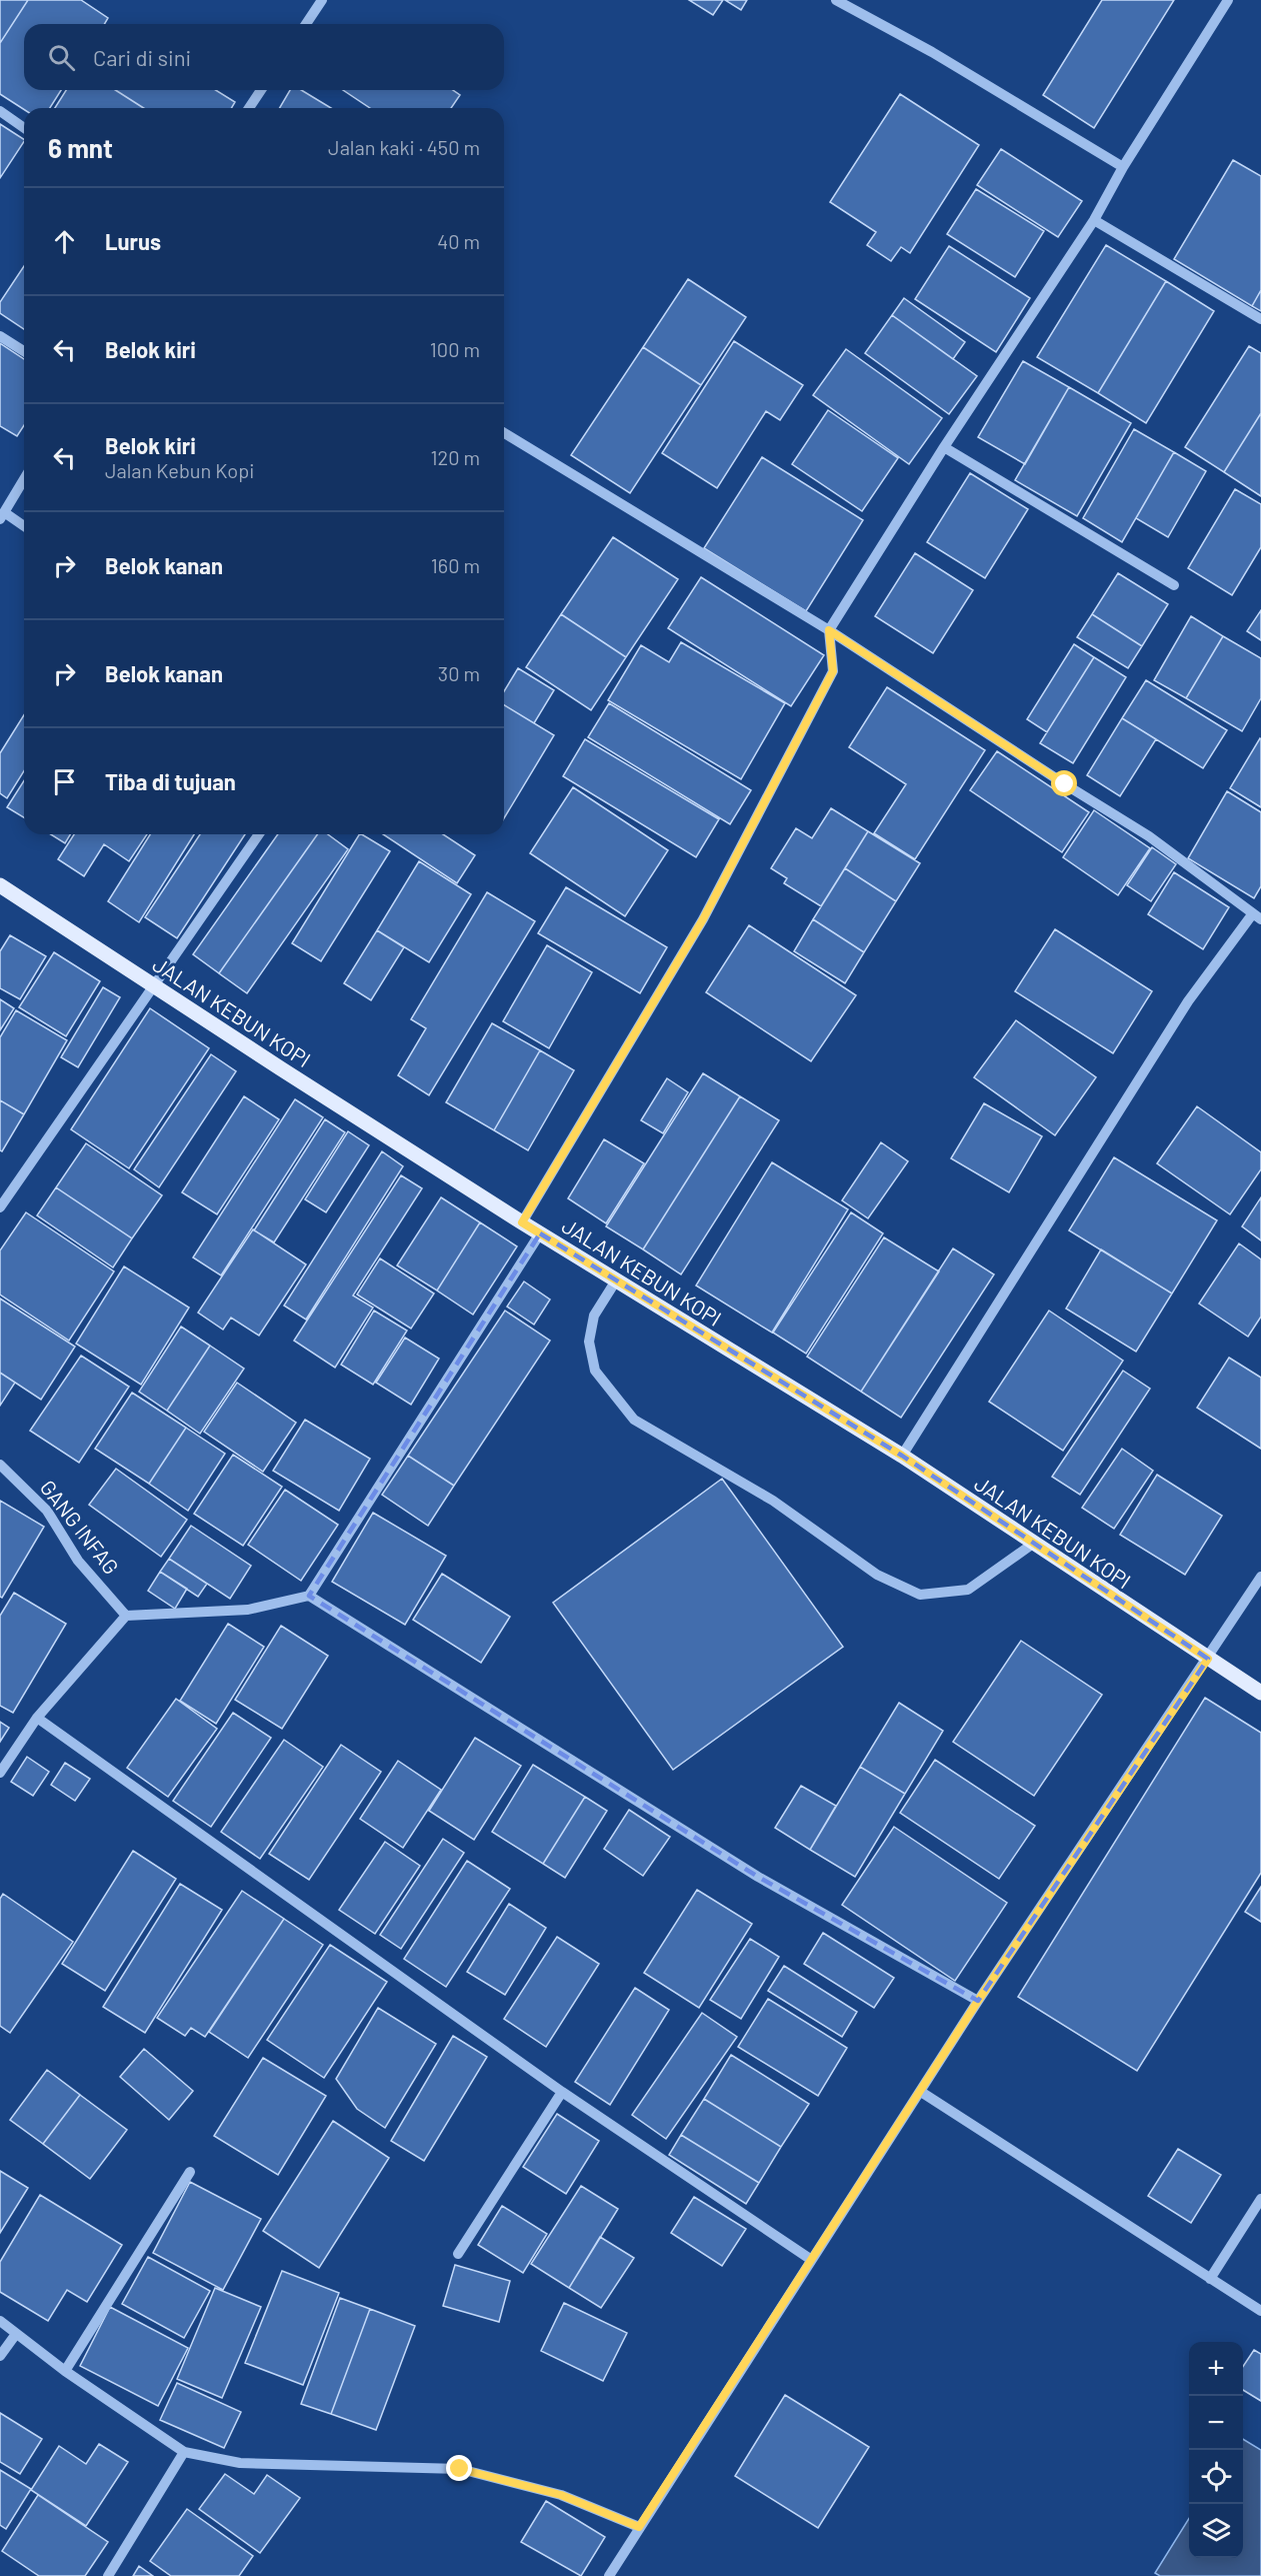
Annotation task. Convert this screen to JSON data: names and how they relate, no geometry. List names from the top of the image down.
{
  "streets": {
    "main road": ["JALAN KEBUN KOPI"],
    "street": ["GANG INFAG"]
  },
  "page": {
    "search": "Cari di sini",
    "heading": ["6 mnt", "Jalan kaki · 450 m"],
    "list": [
      ["Lurus", "40 m"],
      ["Belok kiri", "100 m"],
      ["Belok kiri", "Jalan Kebun Kopi", "120 m"],
      ["Belok kanan", "160 m"],
      ["Belok kanan", "30 m"],
      "Tiba di tujuan"
    ],
    "map_buttons": ["+", "−"]
  }
}
